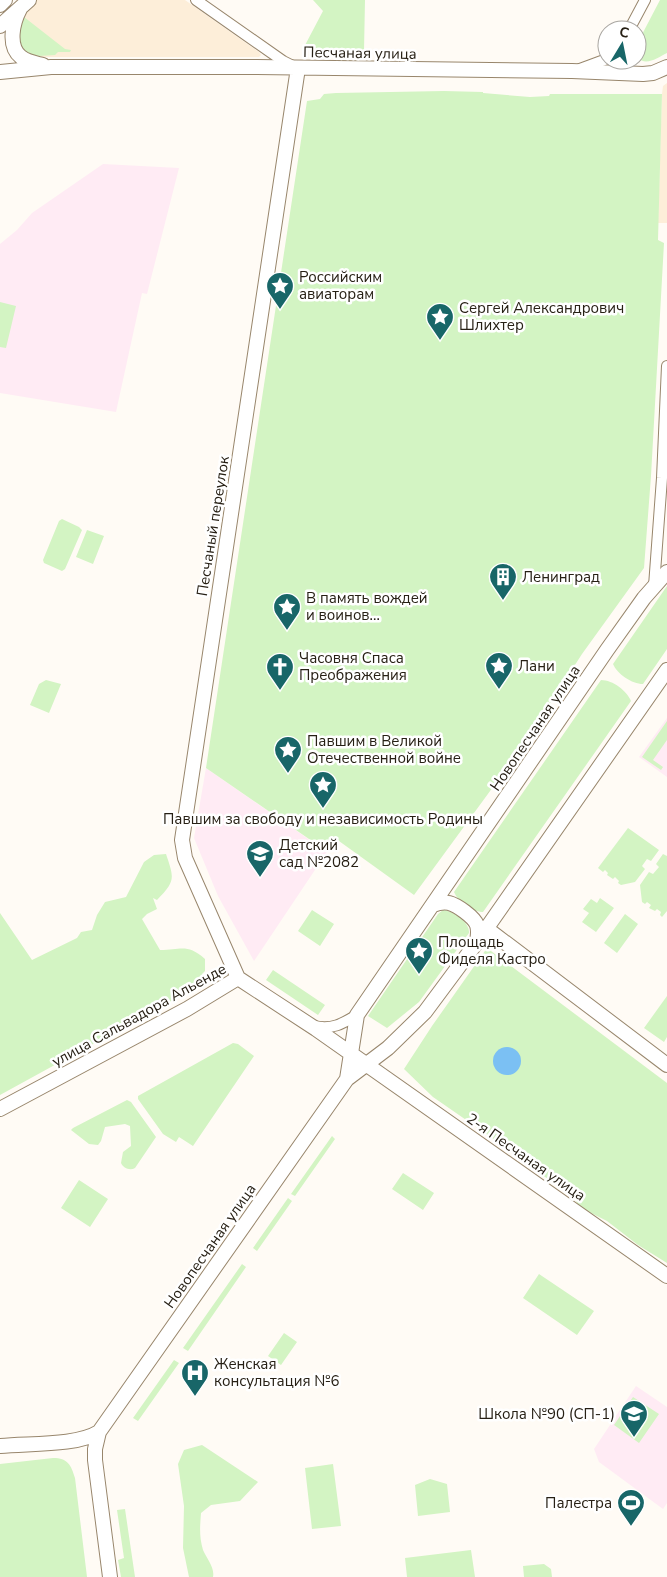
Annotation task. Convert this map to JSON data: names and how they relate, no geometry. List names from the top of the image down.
{
  "streets": {
    "street": [
      "Песчаная улица",
      "Песчаный переулок",
      "Новопесчаная улица",
      "улица Сальвадора Альенде",
      "2-я Песчаная улица"
    ]
  },
  "crossings": [
    ["Песчаная улица", "Песчаный переулок"],
    ["Песчаный переулок", "улица Сальвадора Альенде"],
    ["Новопесчаная улица", "улица Сальвадора Альенде"],
    ["Новопесчаная улица", "2-я Песчаная улица"],
    ["улица Сальвадора Альенде", "2-я Песчаная улица"]
  ],
  "places": {
    "place": [
      "Российским авиаторам",
      "Сергей Александрович Шлихтер",
      "В память вождей и воинов...",
      "Лани",
      "Павшим в Великой Отечественной войне",
      "Павшим за свободу и независимость Родины",
      "Площадь Фиделя Кастро"
    ],
    "building": ["Ленинград"],
    "church": ["Часовня Спаса Преображения"],
    "school or university": ["Детский сад №2082", "Школа №90 (СП-1)"],
    "hospital": ["Женская консультация №6"],
    "sports": ["Палестра"]
  },
  "north": "top"
}
